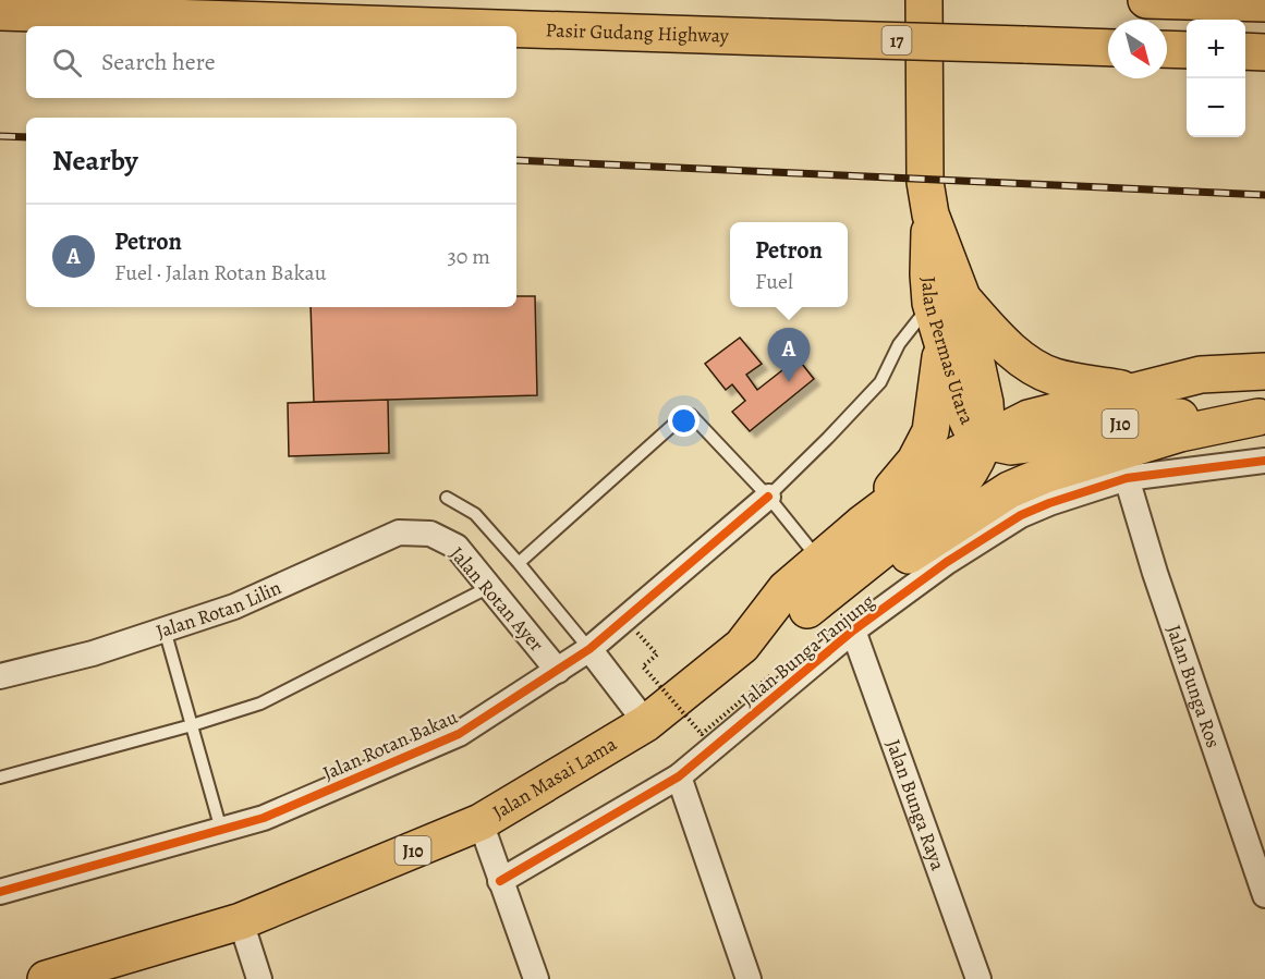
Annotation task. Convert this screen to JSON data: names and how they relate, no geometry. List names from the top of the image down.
{
  "streets": {
    "main road": [
      "Pasir Gudang Highway",
      "17",
      "Jalan Permas Utara",
      "J10",
      "Jalan Masai Lama"
    ],
    "street": [
      "Jalan Rotan Ayer",
      "Jalan Rotan Lilin",
      "Jalan Bunga Tanjung",
      "Jalan Bunga Ros",
      "Jalan Rotan Bakau",
      "Jalan Bunga Raya"
    ]
  },
  "crossings": [
    ["Jalan Permas Utara", "J10"],
    ["Jalan Permas Utara", "Jalan Masai Lama"],
    ["J10", "Jalan Masai Lama"],
    ["Jalan Rotan Ayer", "Jalan Rotan Lilin"],
    ["Jalan Rotan Ayer", "Jalan Rotan Bakau"],
    ["Jalan Bunga Tanjung", "Jalan Bunga Ros"],
    ["Jalan Bunga Tanjung", "Jalan Bunga Raya"]
  ],
  "north": "bottom right",
  "page": {
    "map_buttons": ["+", "−"],
    "search": "Search here",
    "heading": "Nearby",
    "list": [
      {
        "mark": "A",
        "name": "Petron",
        "note": "Fuel · Jalan Rotan Bakau",
        "value": "30 m"
      }
    ],
    "popup": ["Petron", "Fuel"],
    "pins": "A"
  }
}
